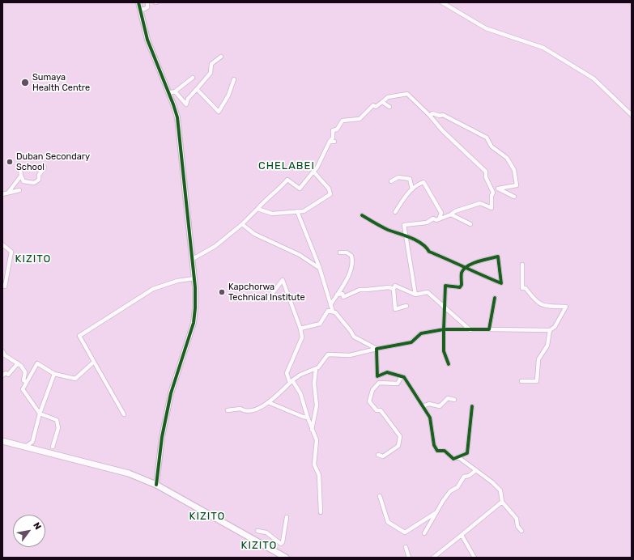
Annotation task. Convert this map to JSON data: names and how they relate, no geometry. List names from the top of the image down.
{
  "districts": [
    "CHELABEI",
    "KIZITO",
    "KIZITO",
    "KIZITO"
  ],
  "places": ["Sumaya Health Centre", "Duban Secondary School", "Kapchorwa Technical Institute"],
  "north": "top right"
}
